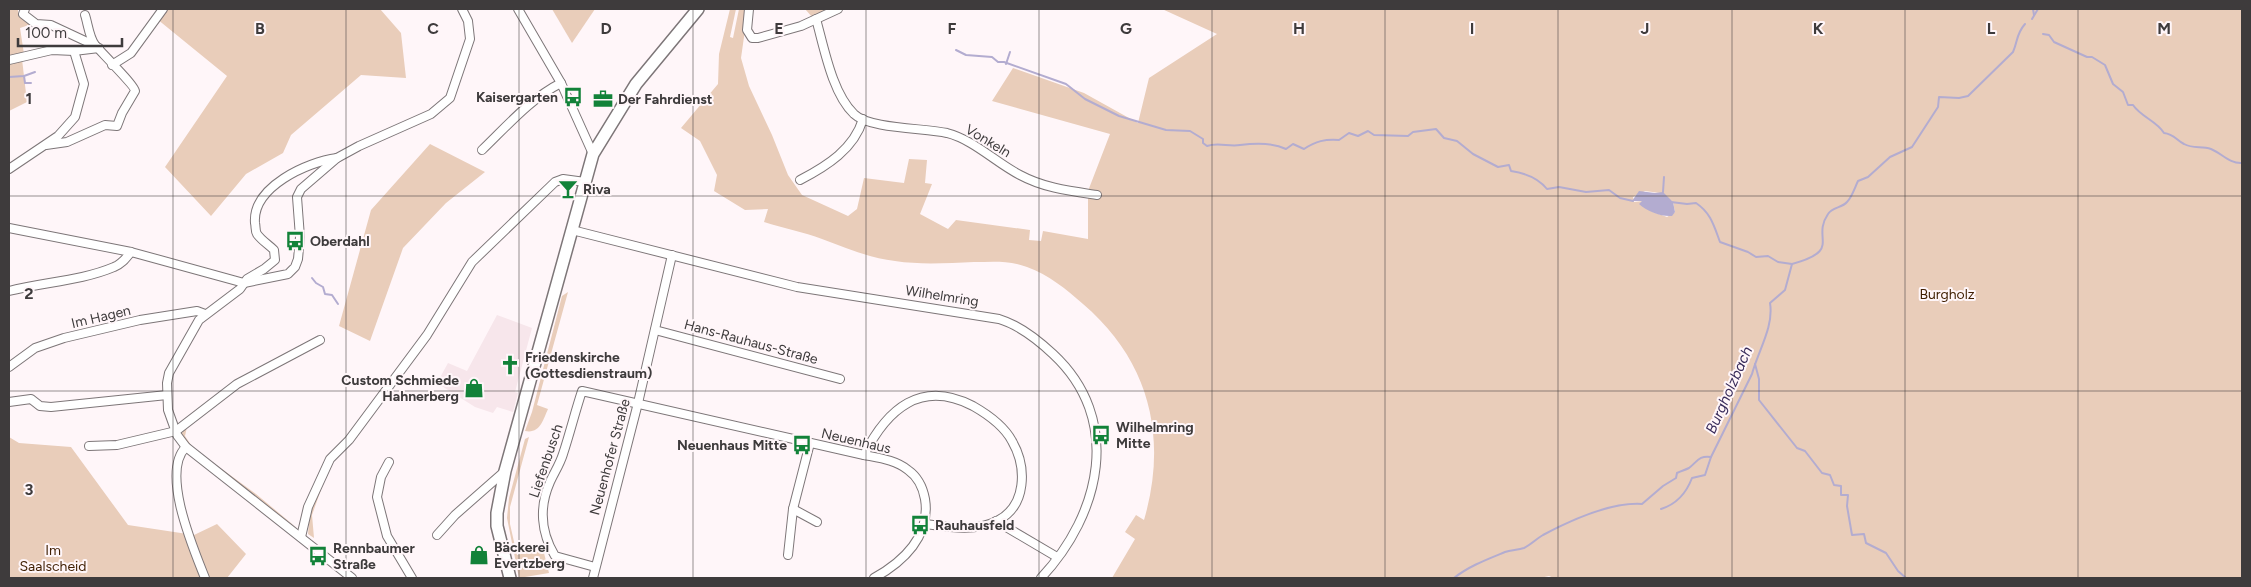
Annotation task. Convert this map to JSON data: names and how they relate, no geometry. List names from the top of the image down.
{
  "streets": {
    "street": [
      "Vonkeln",
      "Wilhelmring",
      "Im Hagen",
      "Hans-Rauhaus-Straße",
      "Neuenhaus",
      "Neuenhofer Straße",
      "Liefenbusch"
    ]
  },
  "crossings": [
    ["Wilhelmring", "Neuenhofer Straße"],
    ["Hans-Rauhaus-Straße", "Neuenhofer Straße"],
    ["Neuenhaus", "Neuenhofer Straße"],
    ["Neuenhaus", "Liefenbusch"],
    ["Neuenhofer Straße", "Liefenbusch"]
  ],
  "water": ["Burgholzbach"],
  "parks": ["Burgholz", "Im Saalscheid"],
  "places": {
    "bus stop": [
      "Kaisergarten",
      "Oberdahl",
      "Wilhelmring Mitte",
      "Neuenhaus Mitte",
      "Rauhausfeld",
      "Rennbaumer Straße"
    ],
    "office": ["Der Fahrdienst"],
    "bar": ["Riva"],
    "church": ["Friedenskirche (Gottesdienstraum)"],
    "shop": ["Custom Schmiede Hahnerberg", "Bäckerei Evertzberg"]
  },
  "scale_bar": "100 m",
  "grid": {
    "columns": [
      "B",
      "C",
      "D",
      "E",
      "F",
      "G",
      "H",
      "I",
      "J",
      "K",
      "L",
      "M"
    ],
    "rows": ["1", "2", "3"]
  }
}
